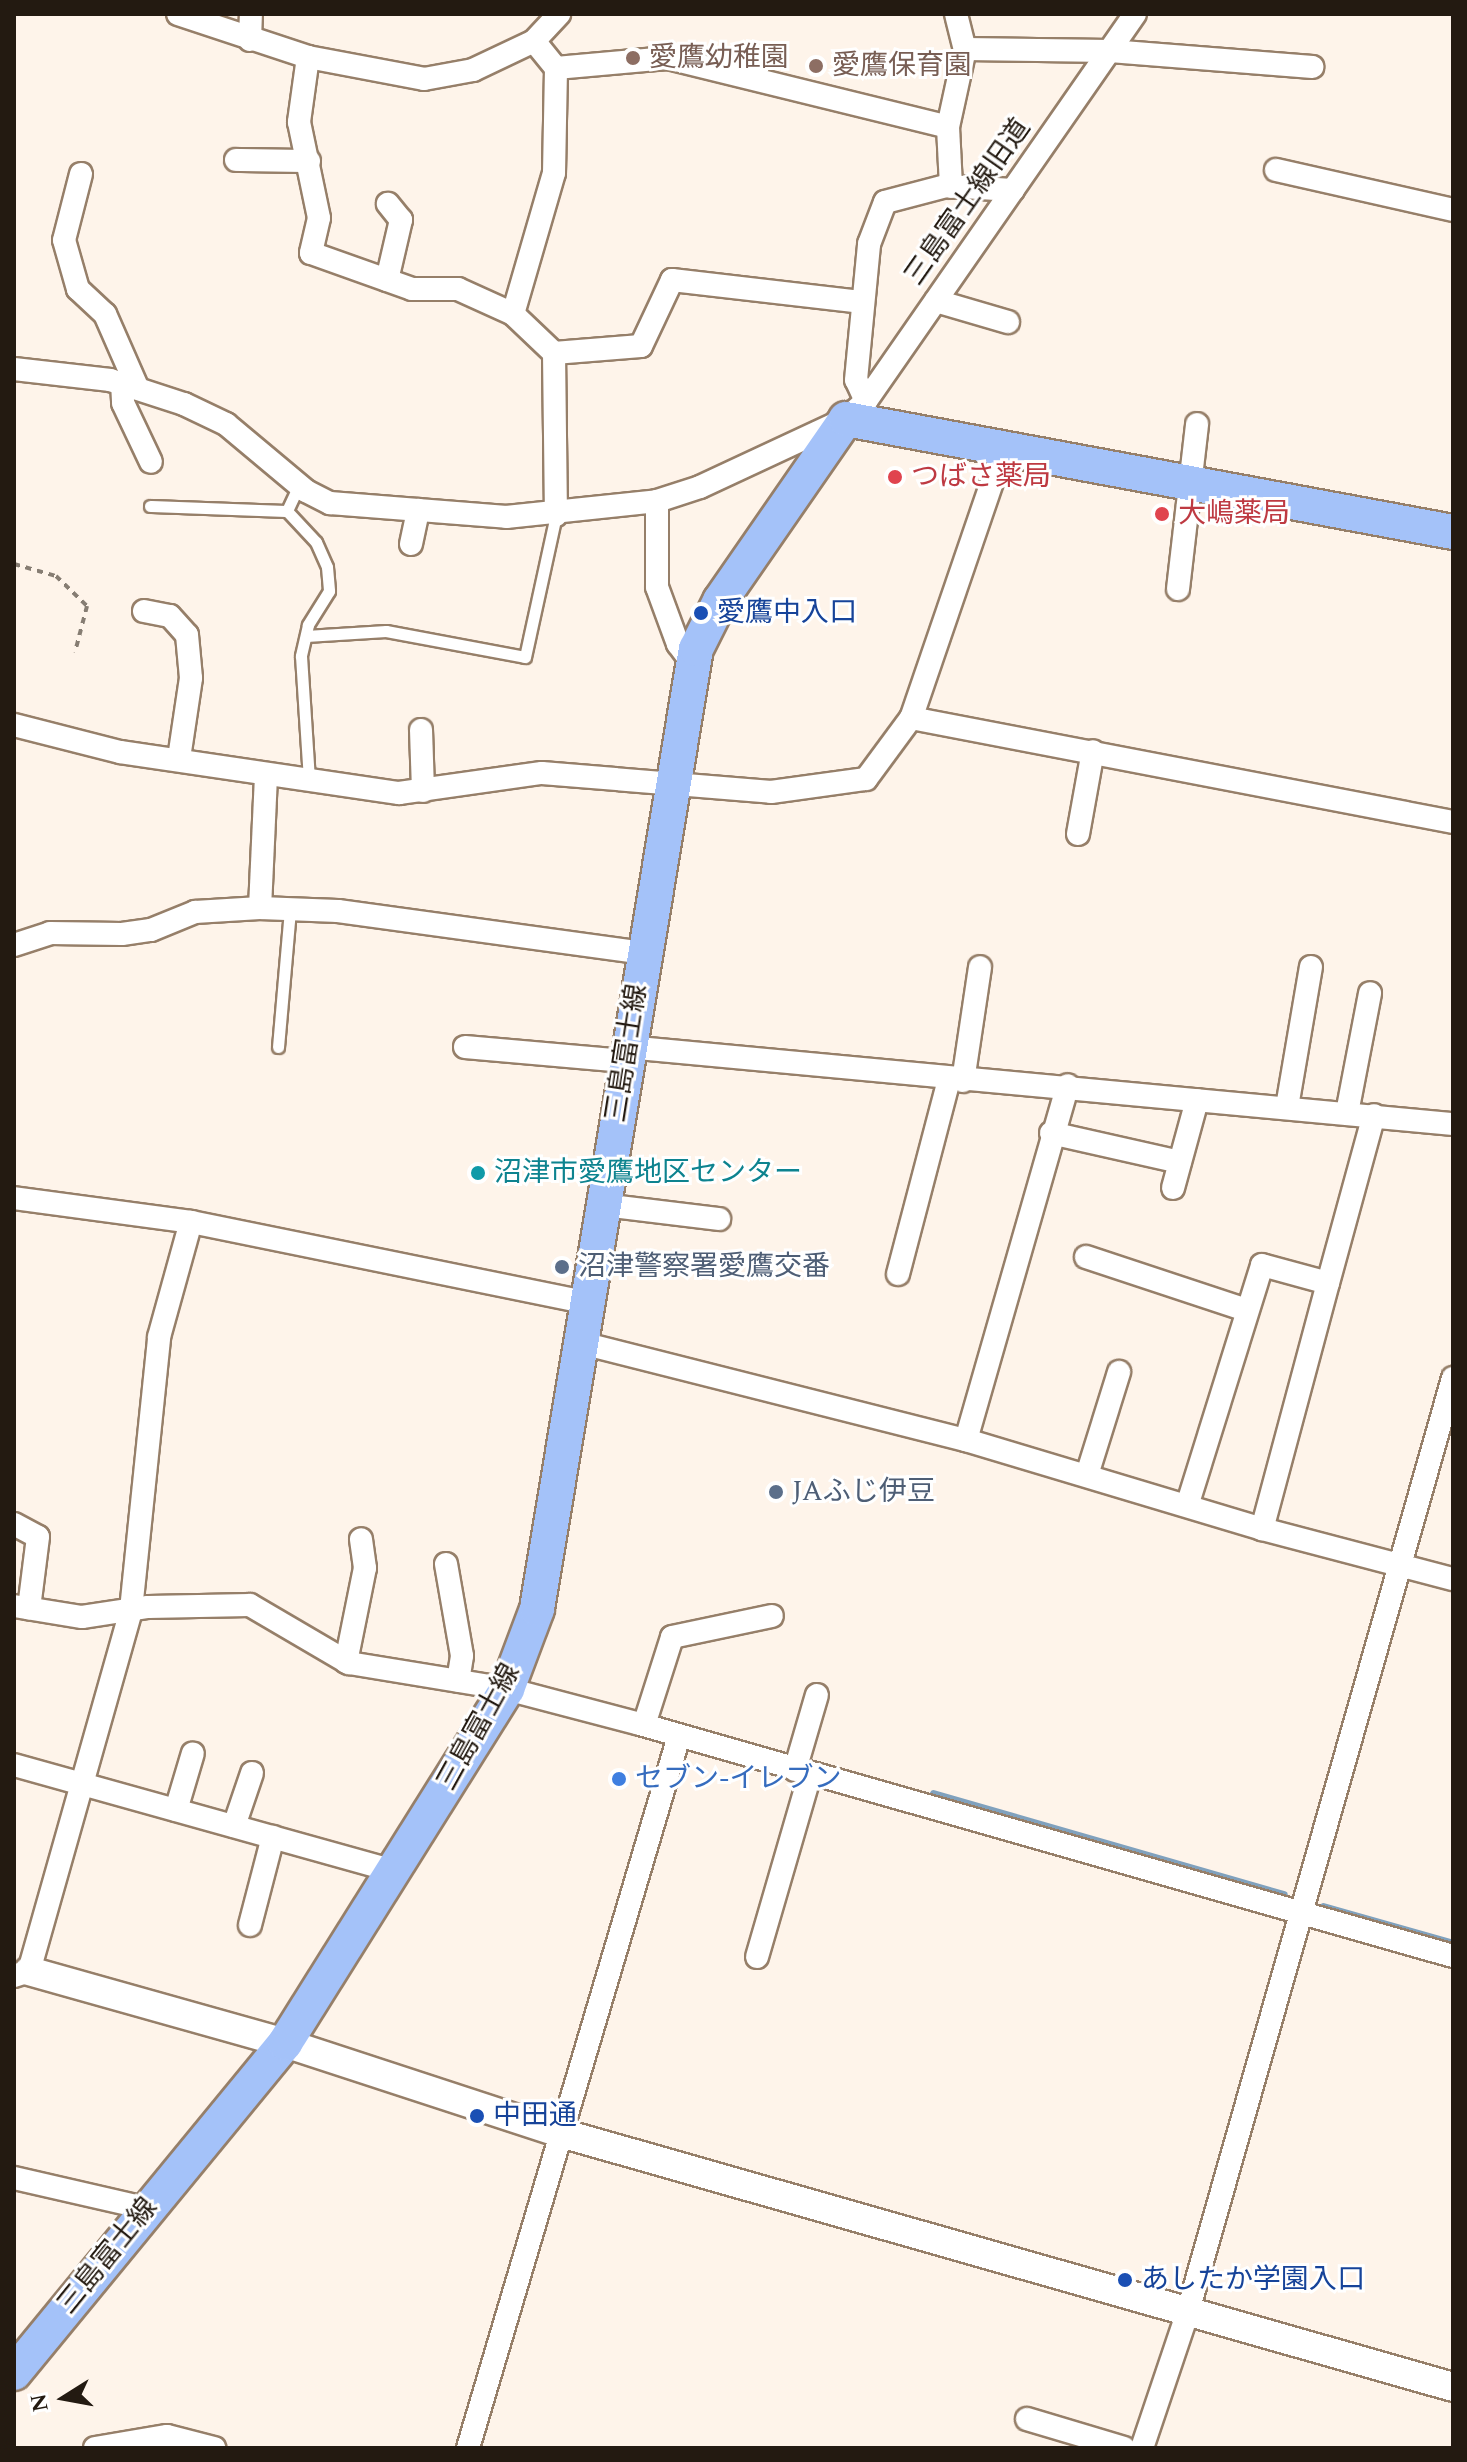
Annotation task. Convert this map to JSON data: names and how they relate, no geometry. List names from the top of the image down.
{
  "streets": {
    "main road": ["三島富士線"],
    "street": ["三島富士線旧道"]
  },
  "crossings": [
    ["三島富士線旧道", "三島富士線"]
  ],
  "places": [
    "愛鷹幼稚園",
    "愛鷹保育園",
    "つばさ薬局",
    "大嶋薬局",
    "愛鷹中入口",
    "沼津市愛鷹地区センター",
    "沼津警察署愛鷹交番",
    "JAふじ伊豆",
    "セブン-イレブン",
    "中田通",
    "あしたか学園入口"
  ],
  "north": "left"
}
